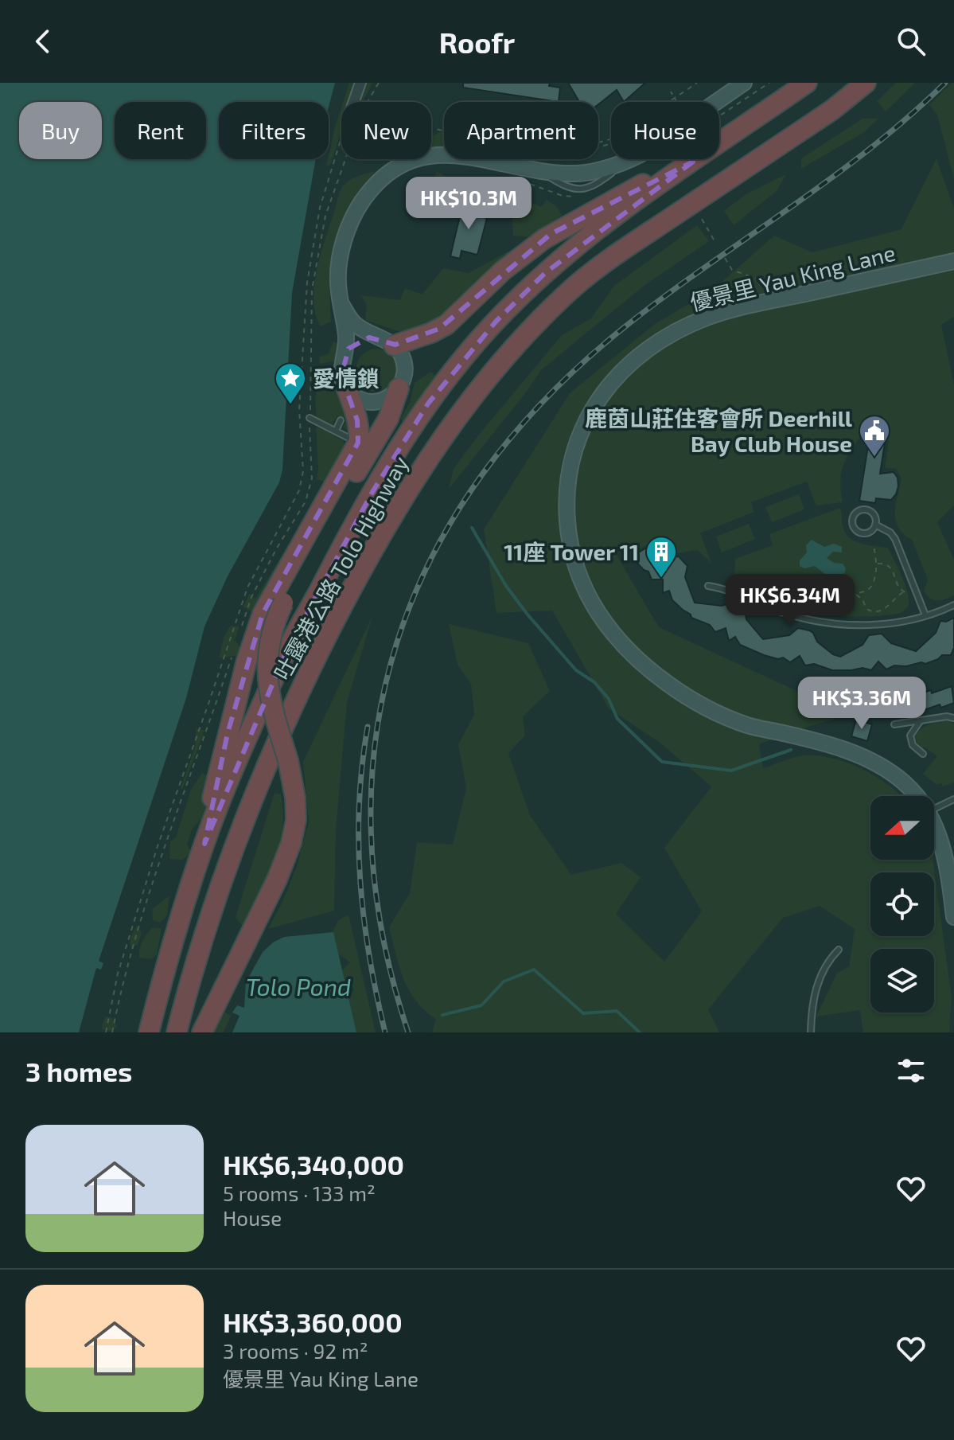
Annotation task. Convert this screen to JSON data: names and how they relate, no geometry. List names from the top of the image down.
{
  "streets": {
    "highway": ["吐露港公路 Tolo Highway"],
    "street": ["優景里 Yau King Lane"]
  },
  "water": ["Tolo Pond"],
  "places": {
    "place": ["愛情鎖"],
    "public building": ["鹿茵山莊住客會所 Deerhill Bay Club House"],
    "building": ["11座 Tower 11"]
  },
  "north": "left",
  "page": {
    "header": "Roofr",
    "chip": [
      "Buy",
      "Rent",
      "Filters",
      "New",
      "Apartment",
      "House"
    ],
    "price": ["HK$10.3M", "HK$6.34M", "HK$3.36M"],
    "heading": "3 homes",
    "list": [
      {
        "name": "HK$6,340,000",
        "note": "5 rooms · 133 m² · House"
      },
      {
        "name": "HK$3,360,000",
        "note": "3 rooms · 92 m² · 優景里 Yau King Lane"
      }
    ]
  }
}
